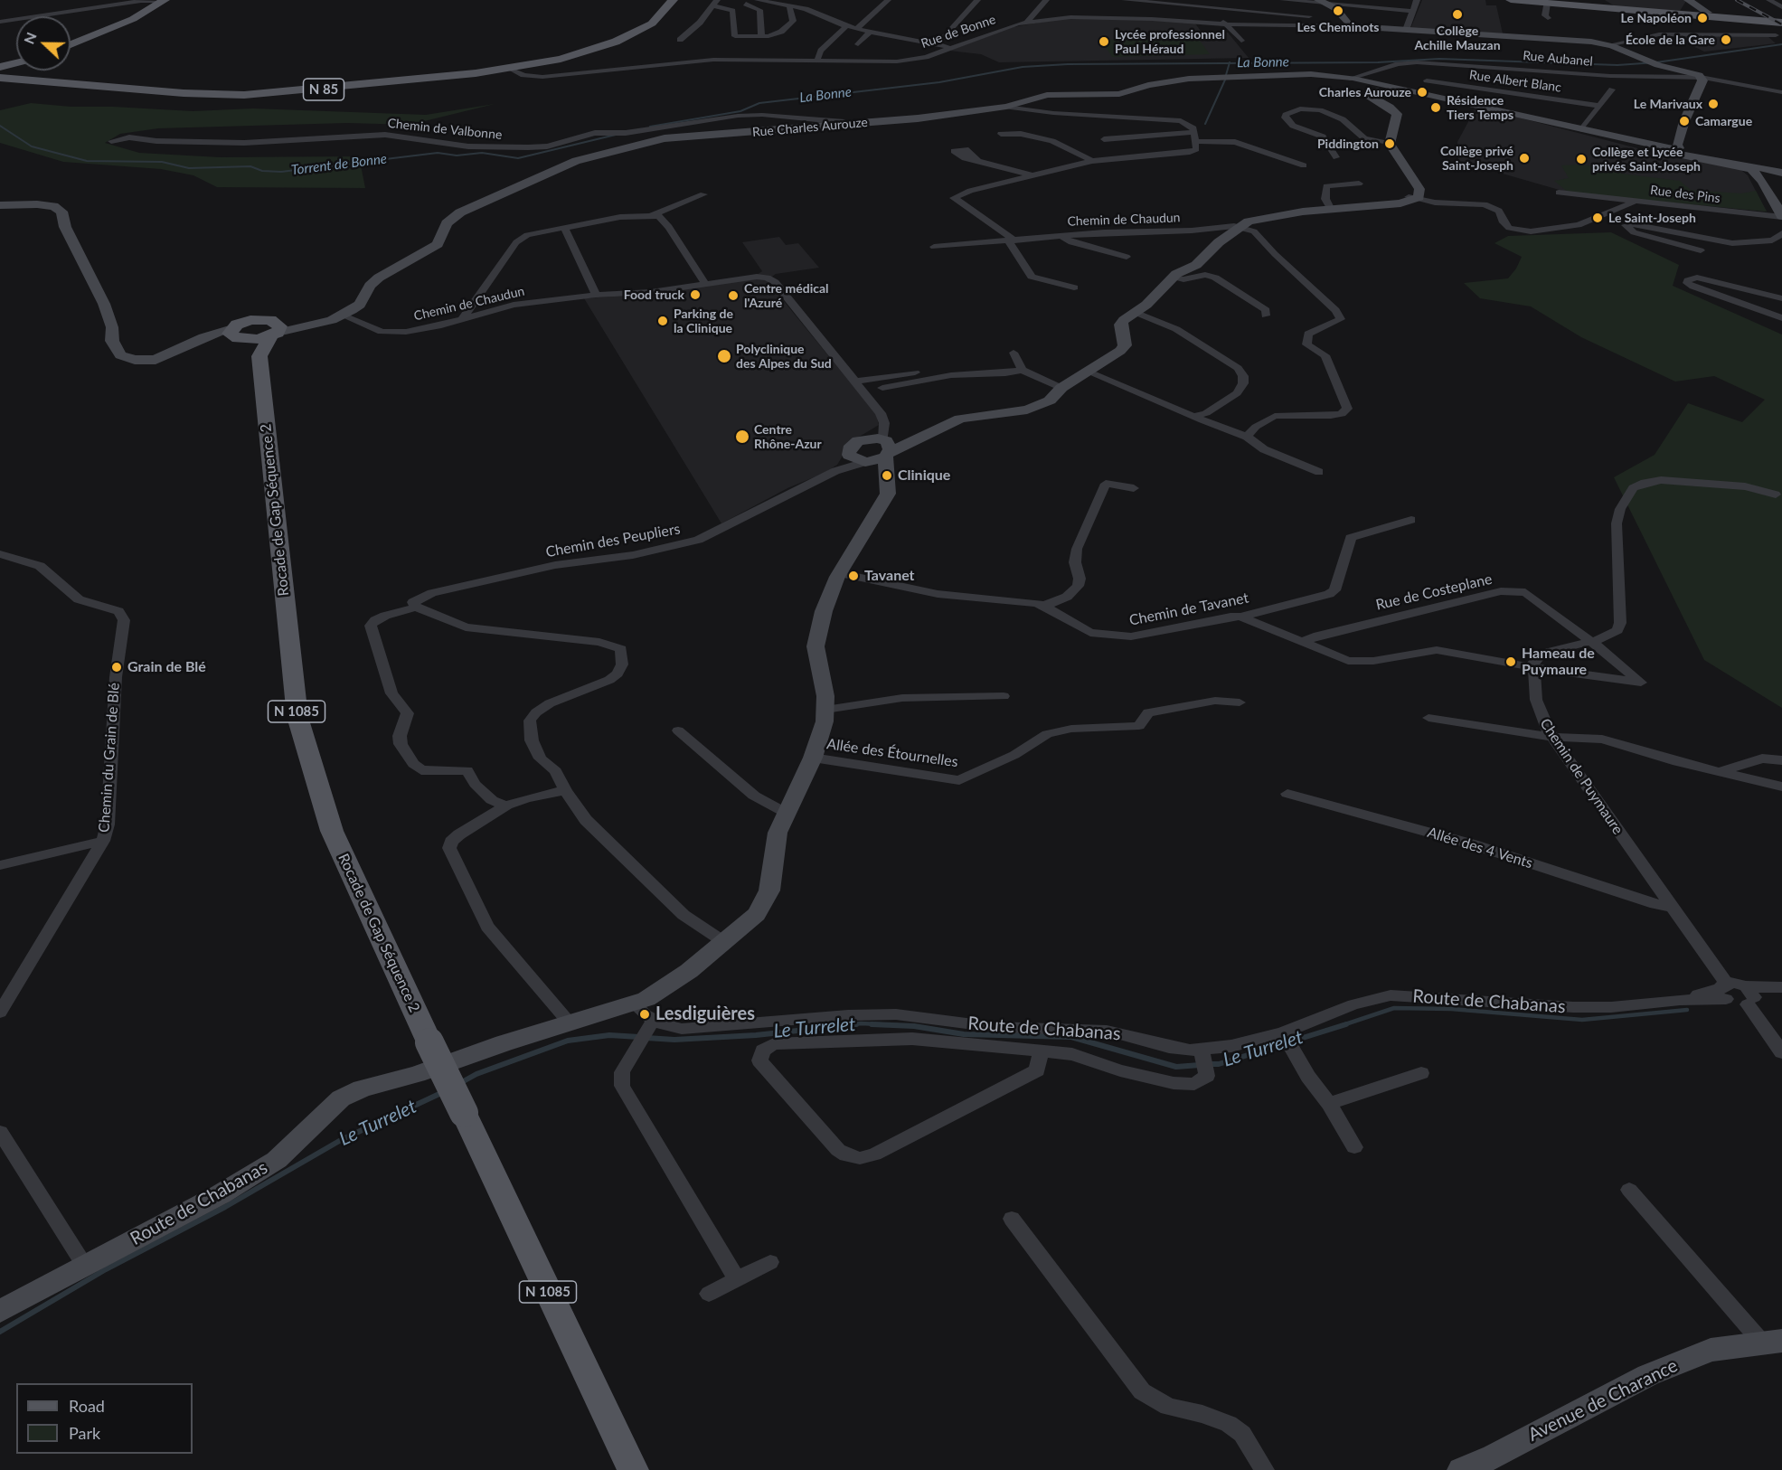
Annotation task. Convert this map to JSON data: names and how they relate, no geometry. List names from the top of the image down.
{
  "streets": {
    "main road": ["N 85", "Rocade de Gap Séquence 2", "N 1085"],
    "street": [
      "Rue de Bonne",
      "Rue Aubanel",
      "Rue Albert Blanc",
      "Rue Charles Aurouze",
      "Chemin de Valbonne",
      "Rue des Pins",
      "Chemin de Chaudun",
      "Chemin des Peupliers",
      "Rue de Costeplane",
      "Chemin de Tavanet",
      "Allée des Étournelles",
      "Chemin du Grain de Blé",
      "Chemin de Puymaure",
      "Allée des 4 Vents",
      "Route de Chabanas",
      "Avenue de Charance"
    ]
  },
  "crossings": [
    ["Rue de Bonne", "N 85"],
    ["Rue Aubanel", "Rue Charles Aurouze"],
    ["Rue Charles Aurouze", "Chemin de Valbonne"],
    ["Rue Charles Aurouze", "Chemin de Chaudun"],
    ["Rue de Costeplane", "Chemin de Puymaure"],
    ["Chemin de Tavanet", "Route de Chabanas"],
    ["Allée des Étournelles", "Route de Chabanas"],
    ["Chemin de Puymaure", "Allée des 4 Vents"],
    ["Chemin de Puymaure", "Route de Chabanas"]
  ],
  "water": ["La Bonne", "Torrent de Bonne", "Le Turrelet"],
  "places": [
    "Les Cheminots",
    "Collège Achille Mauzan",
    "Le Napoléon",
    "École de la Gare",
    "Lycée professionnel Paul Héraud",
    "Charles Aurouze",
    "Le Marivaux",
    "Résidence Tiers Temps",
    "Camargue",
    "Piddington",
    "Collège privé Saint-Joseph",
    "Collège et Lycée privés Saint-Joseph",
    "Le Saint-Joseph",
    "Food truck",
    "Centre médical l'Azuré",
    "Parking de la Clinique",
    "Polyclinique des Alpes du Sud",
    "Centre Rhône-Azur",
    "Clinique",
    "Tavanet",
    "Hameau de Puymaure",
    "Grain de Blé",
    "Lesdiguières"
  ],
  "legend": ["Road", "Park"],
  "north": "left"
}
